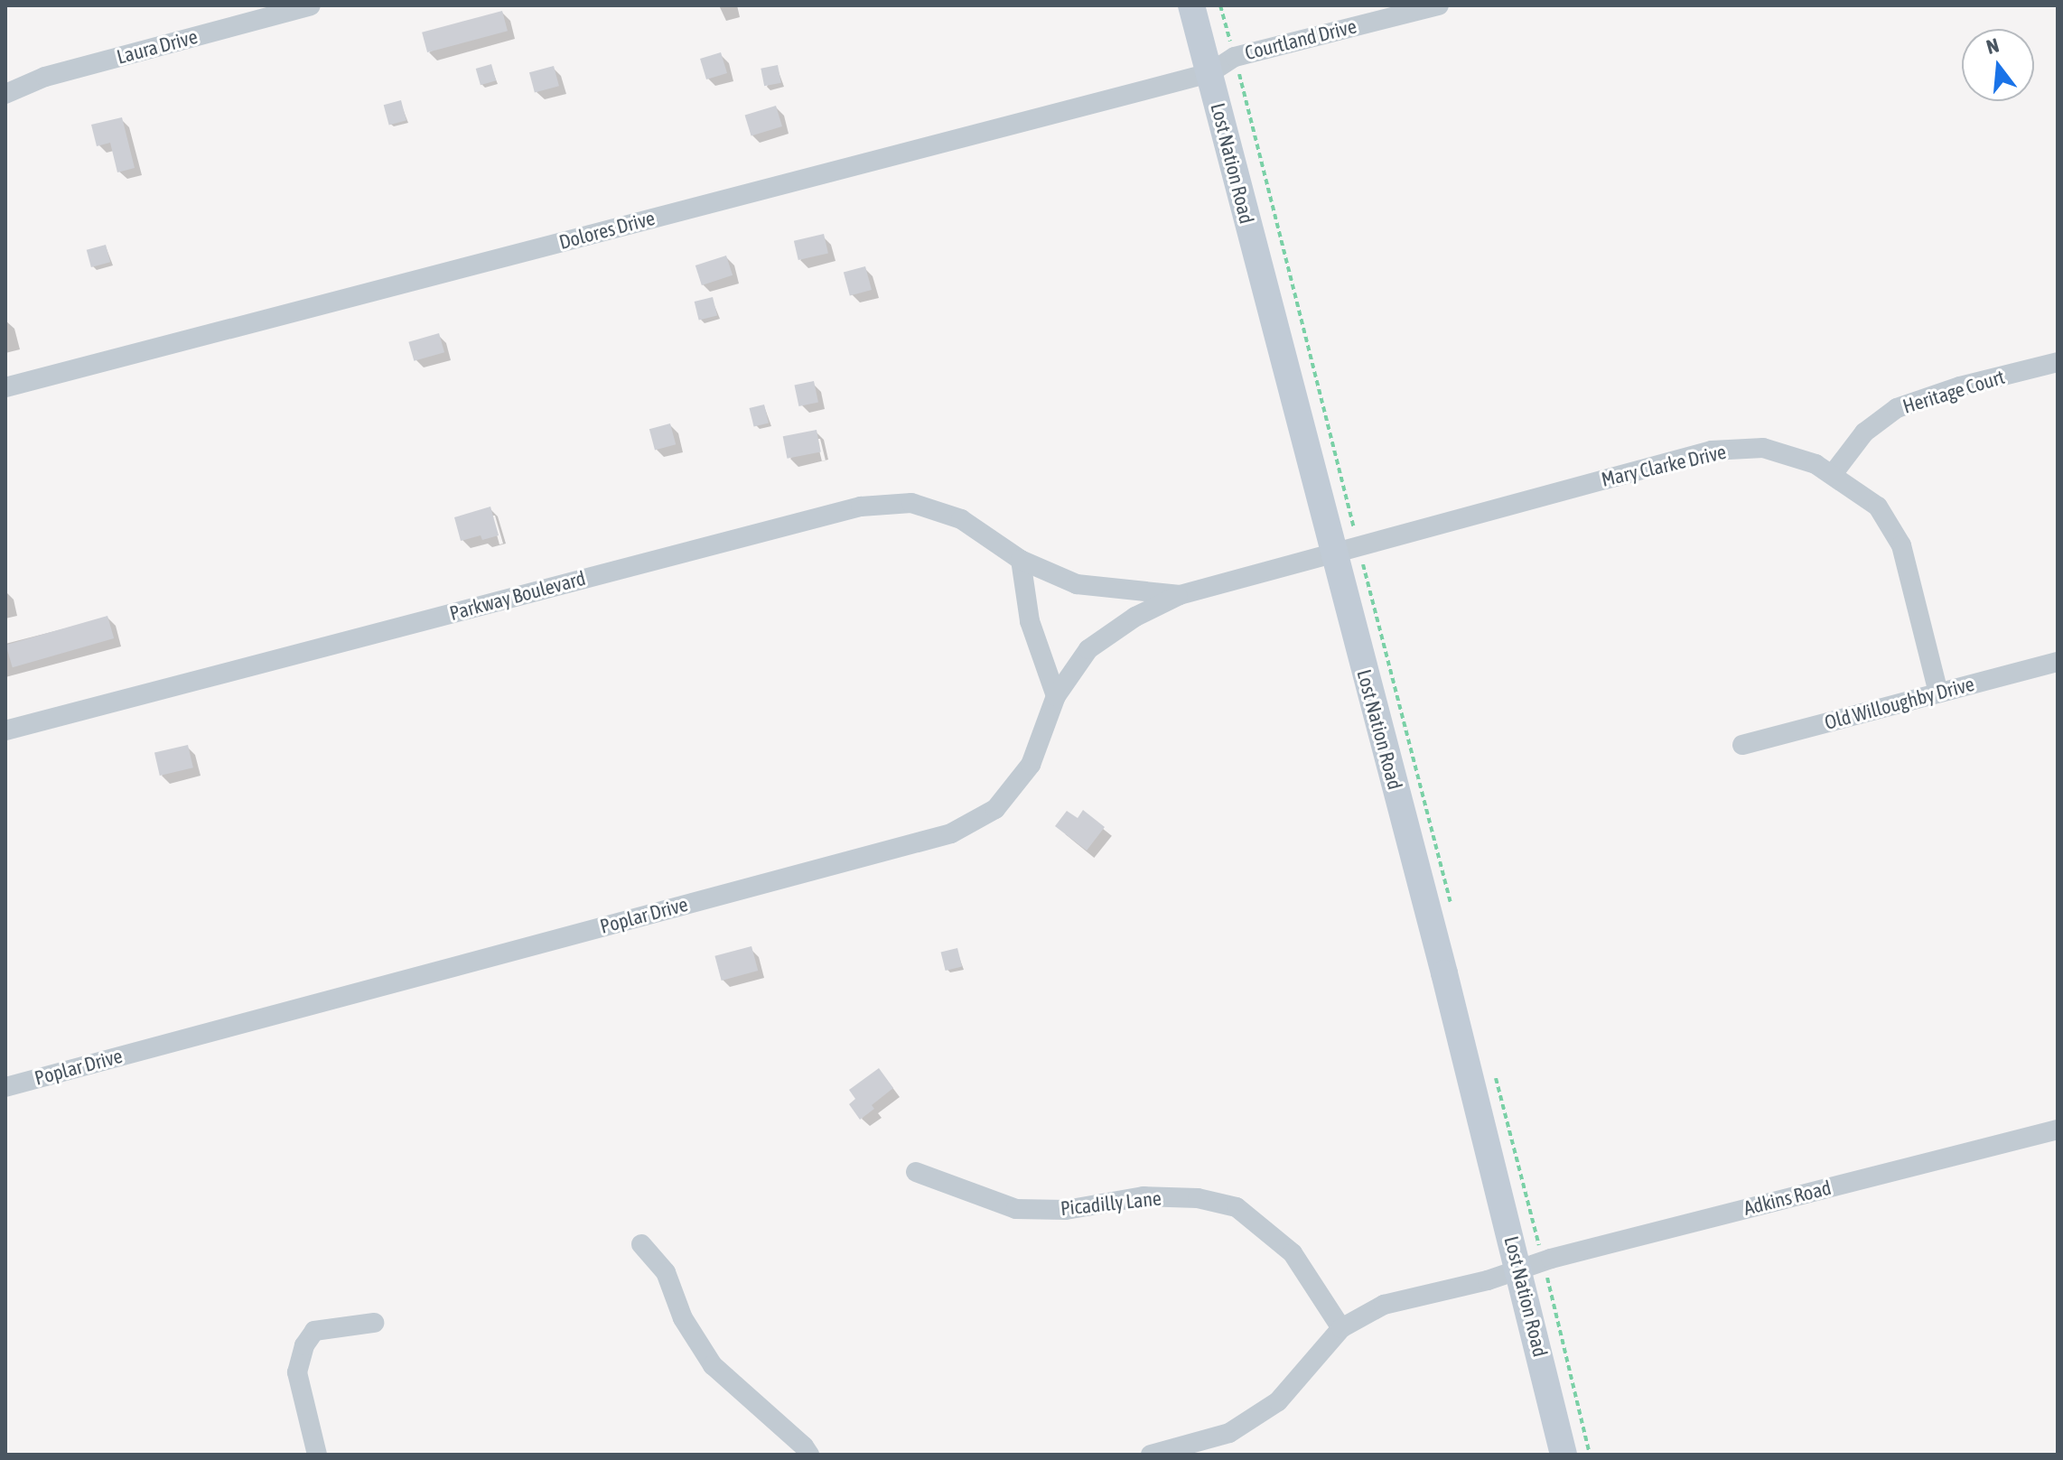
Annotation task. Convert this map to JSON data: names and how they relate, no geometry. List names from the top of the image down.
{
  "streets": {
    "street": [
      "Courtland Drive",
      "Laura Drive",
      "Lost Nation Road",
      "Dolores Drive",
      "Heritage Court",
      "Mary Clarke Drive",
      "Parkway Boulevard",
      "Old Willoughby Drive",
      "Poplar Drive",
      "Adkins Road",
      "Picadilly Lane"
    ]
  },
  "crossings": [
    ["Courtland Drive", "Lost Nation Road"],
    ["Courtland Drive", "Dolores Drive"],
    ["Lost Nation Road", "Dolores Drive"],
    ["Lost Nation Road", "Mary Clarke Drive"],
    ["Lost Nation Road", "Parkway Boulevard"],
    ["Lost Nation Road", "Adkins Road"],
    ["Heritage Court", "Mary Clarke Drive"],
    ["Mary Clarke Drive", "Parkway Boulevard"],
    ["Mary Clarke Drive", "Old Willoughby Drive"],
    ["Parkway Boulevard", "Poplar Drive"],
    ["Adkins Road", "Picadilly Lane"]
  ],
  "north": "top"
}
